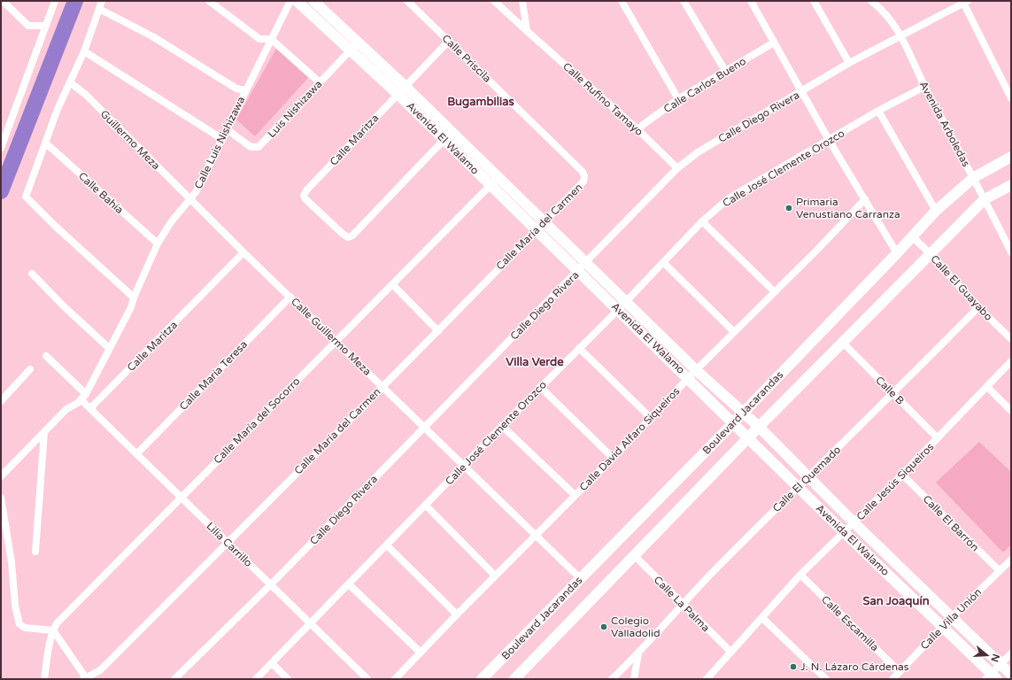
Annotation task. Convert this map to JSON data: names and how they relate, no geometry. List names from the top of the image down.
{
  "streets": {
    "street": [
      "Calle Priscila",
      "Calle Carlos Bueno",
      "Calle Rufino Tamayo",
      "Luis Nishizawa",
      "Calle Diego Rivera",
      "Avenida Arboledas",
      "Avenida El Walamo",
      "Guillermo Meza",
      "Calle Maritza",
      "Calle Luis Nishizawa",
      "Calle José Clemente Orozco",
      "Calle Bahía",
      "Calle María del Carmen",
      "Calle El Guayabo",
      "Calle Guillermo Meza",
      "Calle María Teresa",
      "Calle B",
      "Boulevard Jacarandas",
      "Calle María del Socorro",
      "Calle David Alfaro Siqueiros",
      "Calle El Quemado",
      "Calle Jesús Siqueiros",
      "Calle El Barrón",
      "Lilia Carrillo",
      "Calle La Palma",
      "Calle Villa Unión",
      "Calle Escamilla"
    ]
  },
  "crossings": [
    ["Calle Priscila", "Calle Maritza"],
    ["Calle Priscila", "Calle María del Carmen"],
    ["Calle Carlos Bueno", "Calle Rufino Tamayo"],
    ["Calle Rufino Tamayo", "Calle Diego Rivera"],
    ["Luis Nishizawa", "Avenida El Walamo"],
    ["Luis Nishizawa", "Calle Luis Nishizawa"],
    ["Calle Diego Rivera", "Avenida Arboledas"],
    ["Calle Diego Rivera", "Avenida El Walamo"],
    ["Calle Diego Rivera", "Calle Guillermo Meza"],
    ["Calle Diego Rivera", "Lilia Carrillo"],
    ["Avenida Arboledas", "Calle José Clemente Orozco"],
    ["Avenida Arboledas", "Boulevard Jacarandas"],
    ["Avenida El Walamo", "Calle Maritza"],
    ["Avenida El Walamo", "Calle José Clemente Orozco"],
    ["Avenida El Walamo", "Calle María del Carmen"],
    ["Avenida El Walamo", "Boulevard Jacarandas"],
    ["Avenida El Walamo", "Calle María del Socorro"],
    ["Avenida El Walamo", "Calle David Alfaro Siqueiros"],
    ["Avenida El Walamo", "Calle El Quemado"],
    ["Avenida El Walamo", "Calle Jesús Siqueiros"],
    ["Avenida El Walamo", "Calle Villa Unión"],
    ["Guillermo Meza", "Calle Luis Nishizawa"],
    ["Guillermo Meza", "Calle Guillermo Meza"],
    ["Calle Maritza", "Calle Guillermo Meza"],
    ["Calle Maritza", "Lilia Carrillo"],
    ["Calle Luis Nishizawa", "Calle Bahía"],
    ["Calle Luis Nishizawa", "Calle Guillermo Meza"],
    ["Calle Luis Nishizawa", "Lilia Carrillo"],
    ["Calle José Clemente Orozco", "Calle Guillermo Meza"],
    ["Calle José Clemente Orozco", "Lilia Carrillo"],
    ["Calle María del Carmen", "Calle Guillermo Meza"],
    ["Calle María del Carmen", "Lilia Carrillo"],
    ["Calle El Guayabo", "Boulevard Jacarandas"],
    ["Calle El Guayabo", "Calle El Quemado"],
    ["Calle Guillermo Meza", "Calle María Teresa"],
    ["Calle Guillermo Meza", "Boulevard Jacarandas"],
    ["Calle Guillermo Meza", "Calle María del Socorro"],
    ["Calle Guillermo Meza", "Calle David Alfaro Siqueiros"],
    ["Calle María Teresa", "Lilia Carrillo"],
    ["Calle B", "Boulevard Jacarandas"],
    ["Calle B", "Calle El Quemado"],
    ["Calle B", "Calle Jesús Siqueiros"],
    ["Boulevard Jacarandas", "Calle La Palma"],
    ["Calle María del Socorro", "Lilia Carrillo"],
    ["Calle El Quemado", "Calle La Palma"],
    ["Calle Jesús Siqueiros", "Calle El Barrón"],
    ["Calle Jesús Siqueiros", "Calle La Palma"],
    ["Calle Jesús Siqueiros", "Calle Escamilla"],
    ["Calle El Barrón", "Calle Villa Unión"],
    ["Calle Villa Unión", "Calle Escamilla"]
  ],
  "districts": ["Bugambilias", "Villa Verde", "San Joaquín"],
  "places": ["Primaria Venustiano Carranza", "Colegio Valladolid", "J. N. Lázaro Cárdenas"],
  "north": "right"
}
